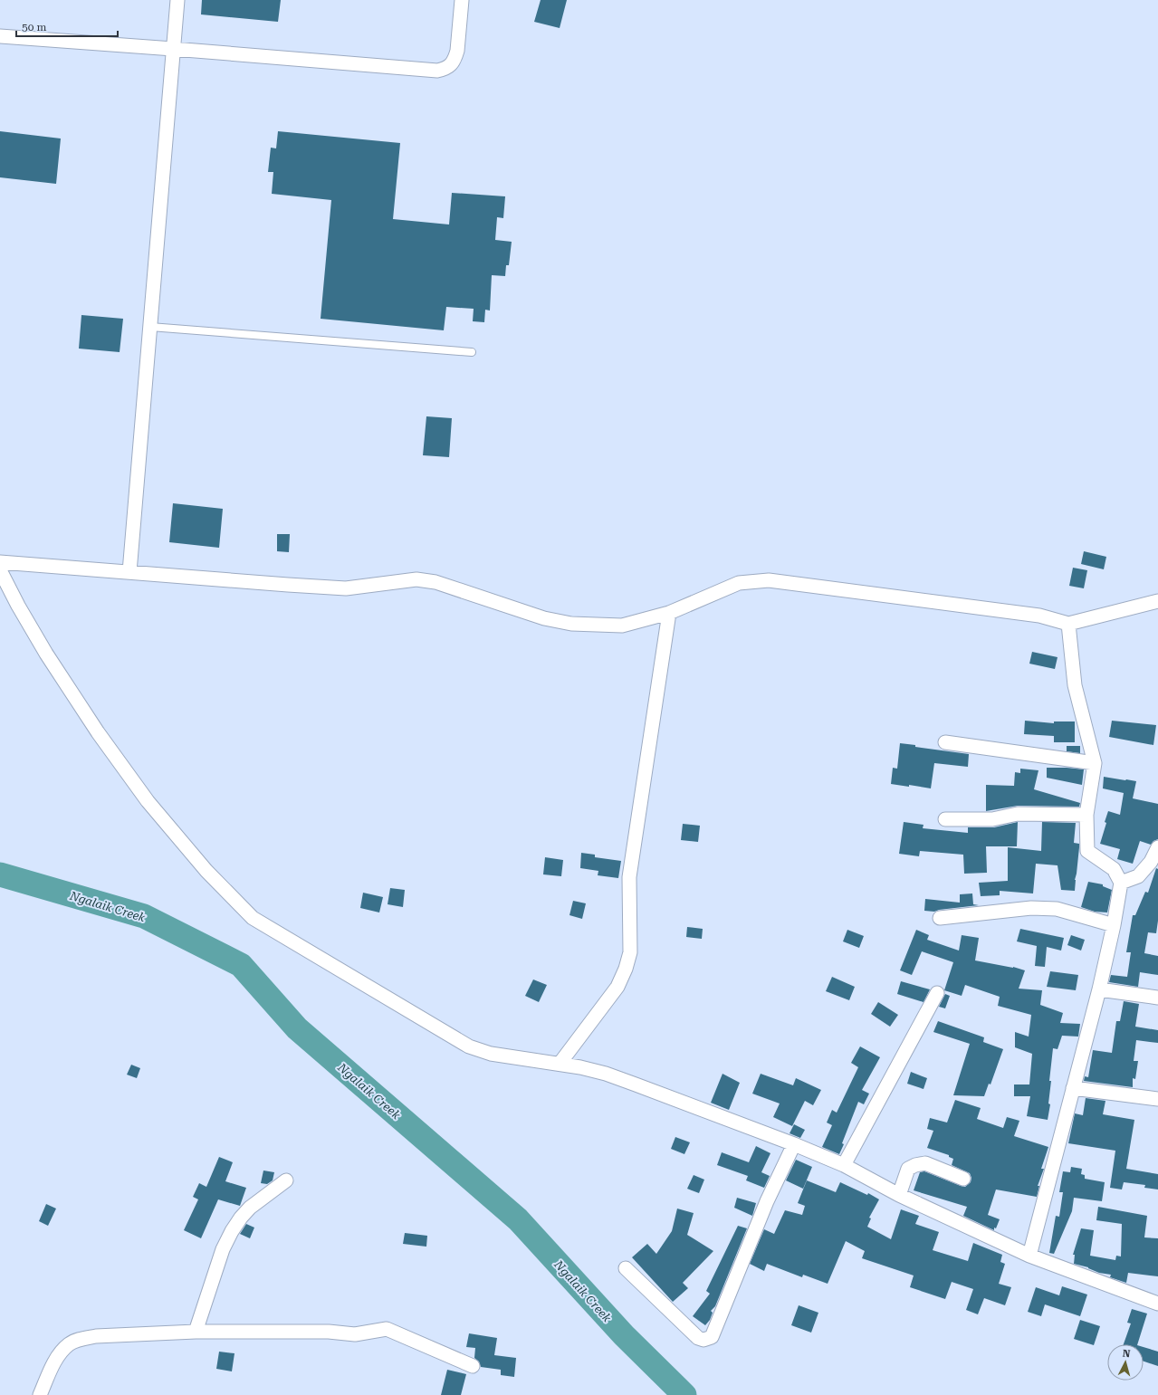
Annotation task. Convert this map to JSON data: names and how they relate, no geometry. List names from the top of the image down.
{
  "water": ["Ngalaik Creek"],
  "scale_bar": "50 m",
  "north": "top"
}
